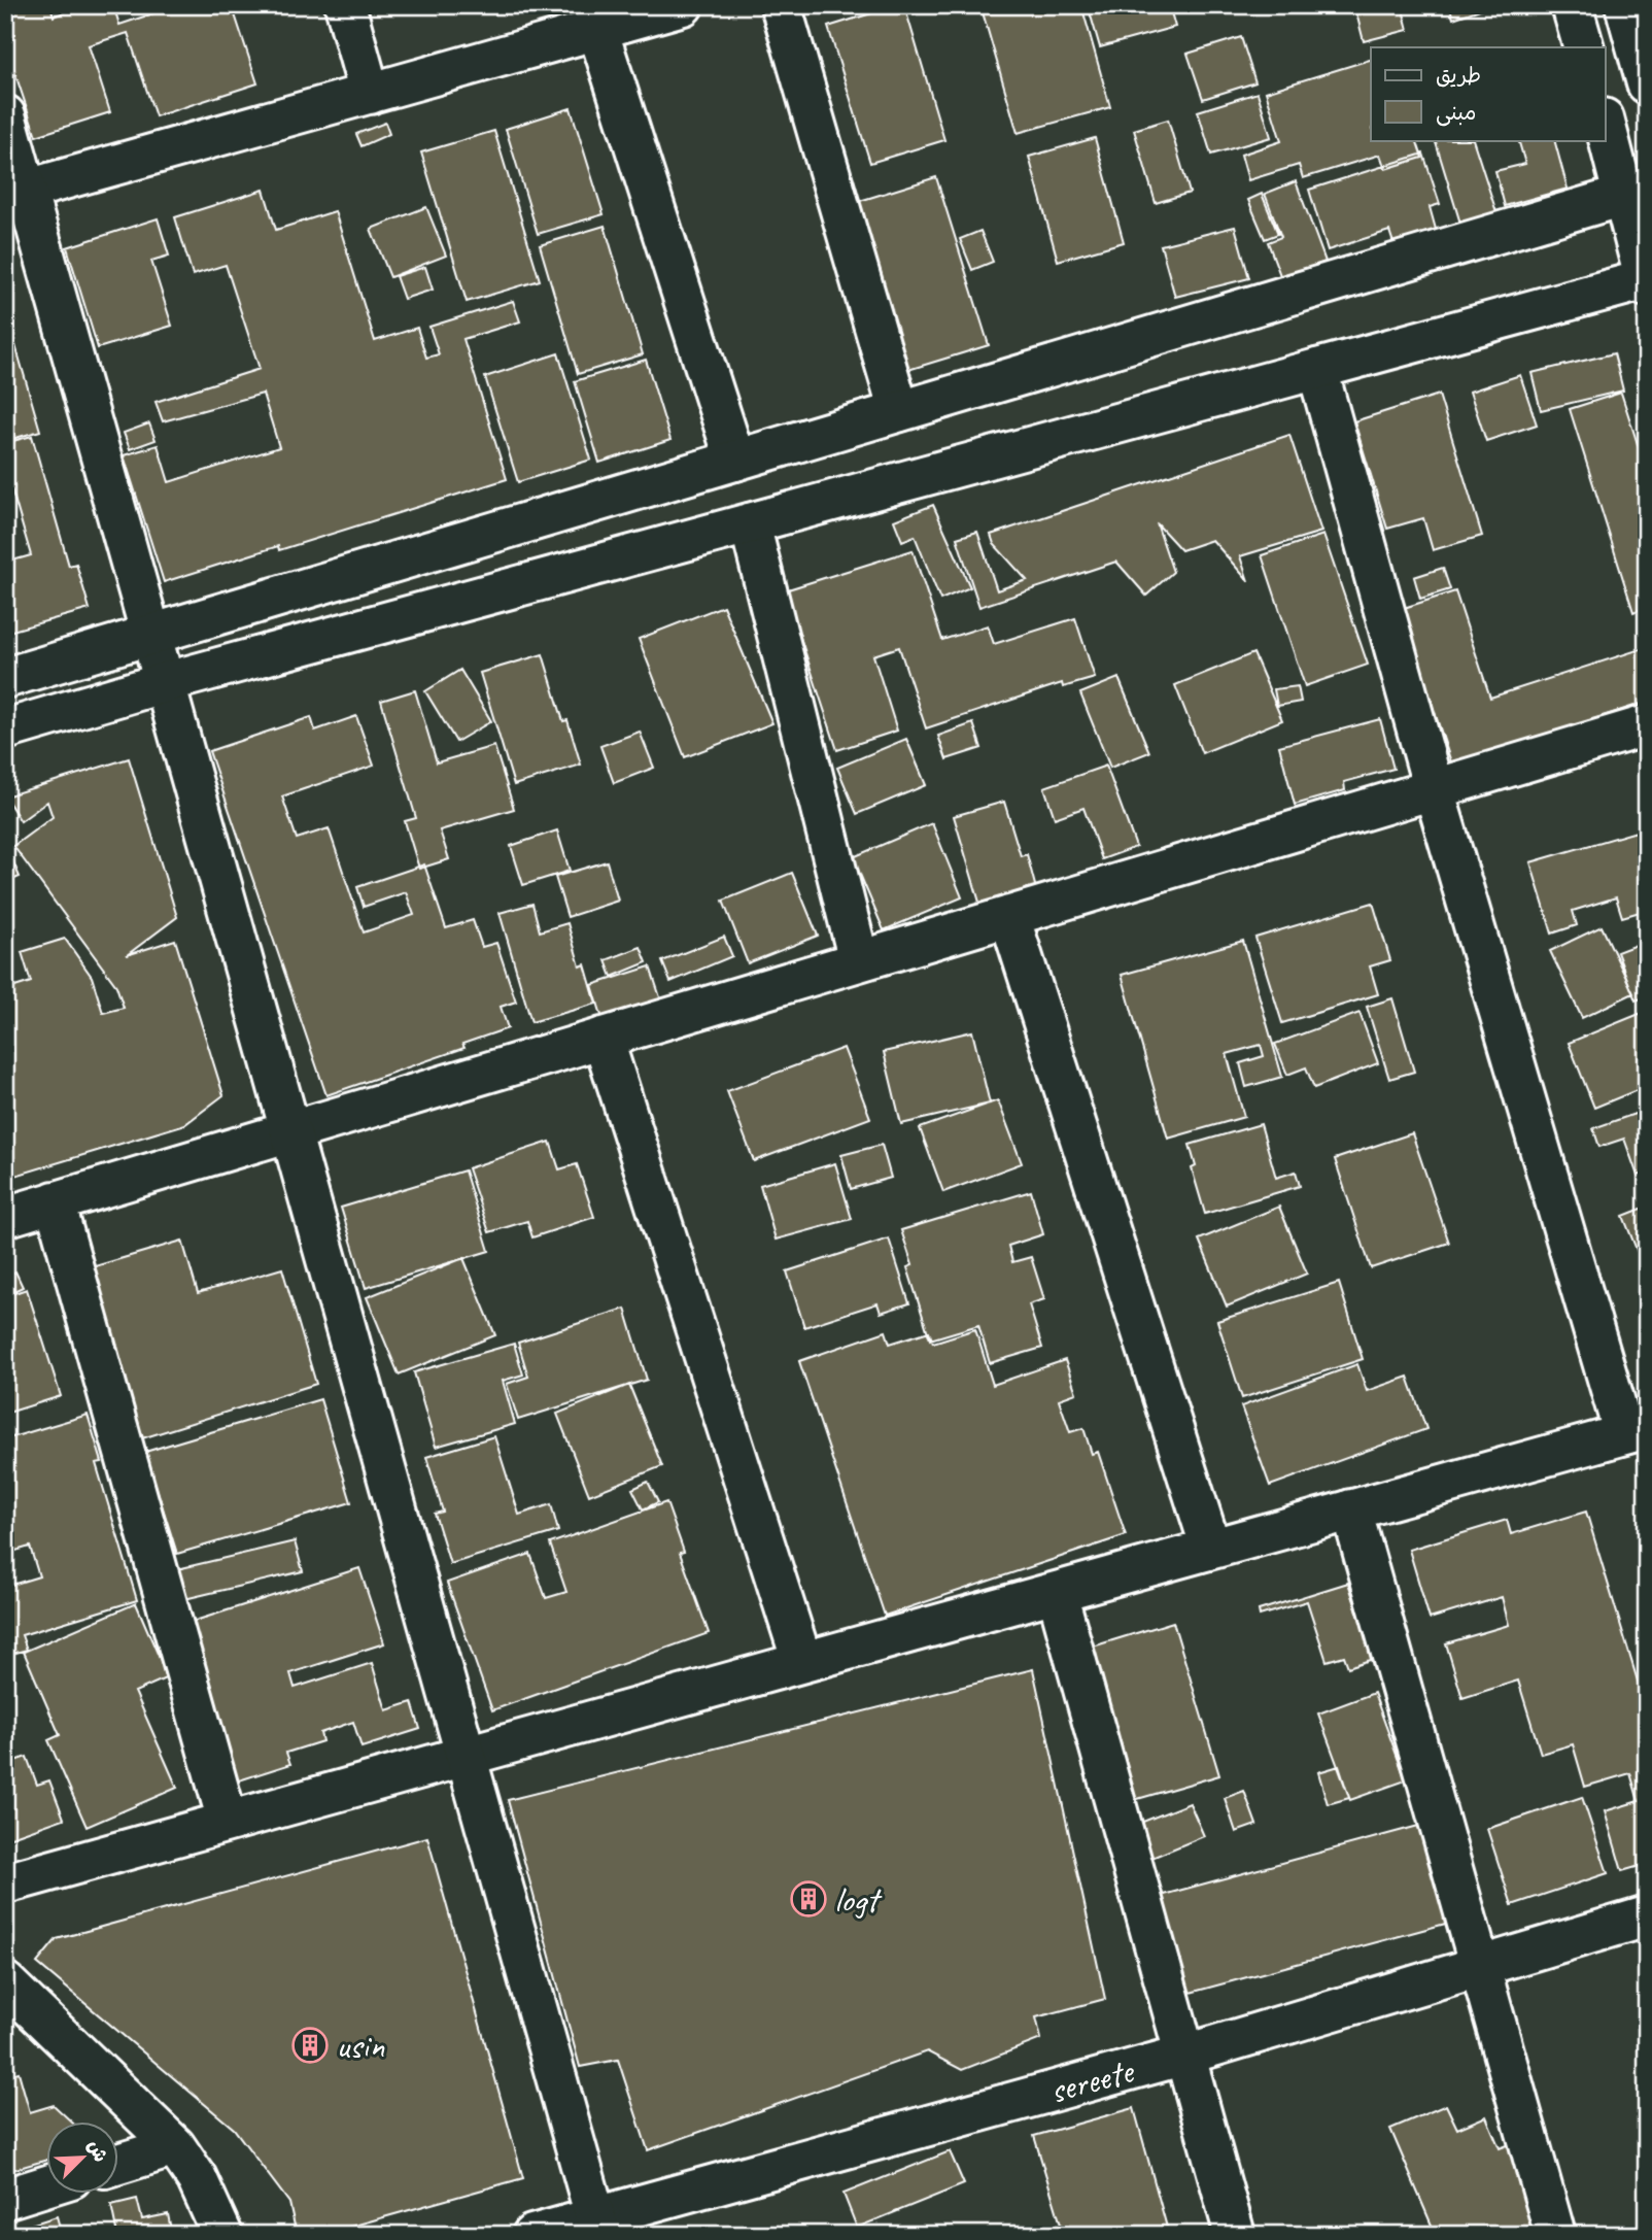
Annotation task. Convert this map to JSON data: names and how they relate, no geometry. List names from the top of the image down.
{
  "streets": {
    "street": ["sereete"]
  },
  "places": {
    "building": ["logt", "usin"]
  },
  "legend": ["طريق", "مبنى"],
  "north": "top right"
}
